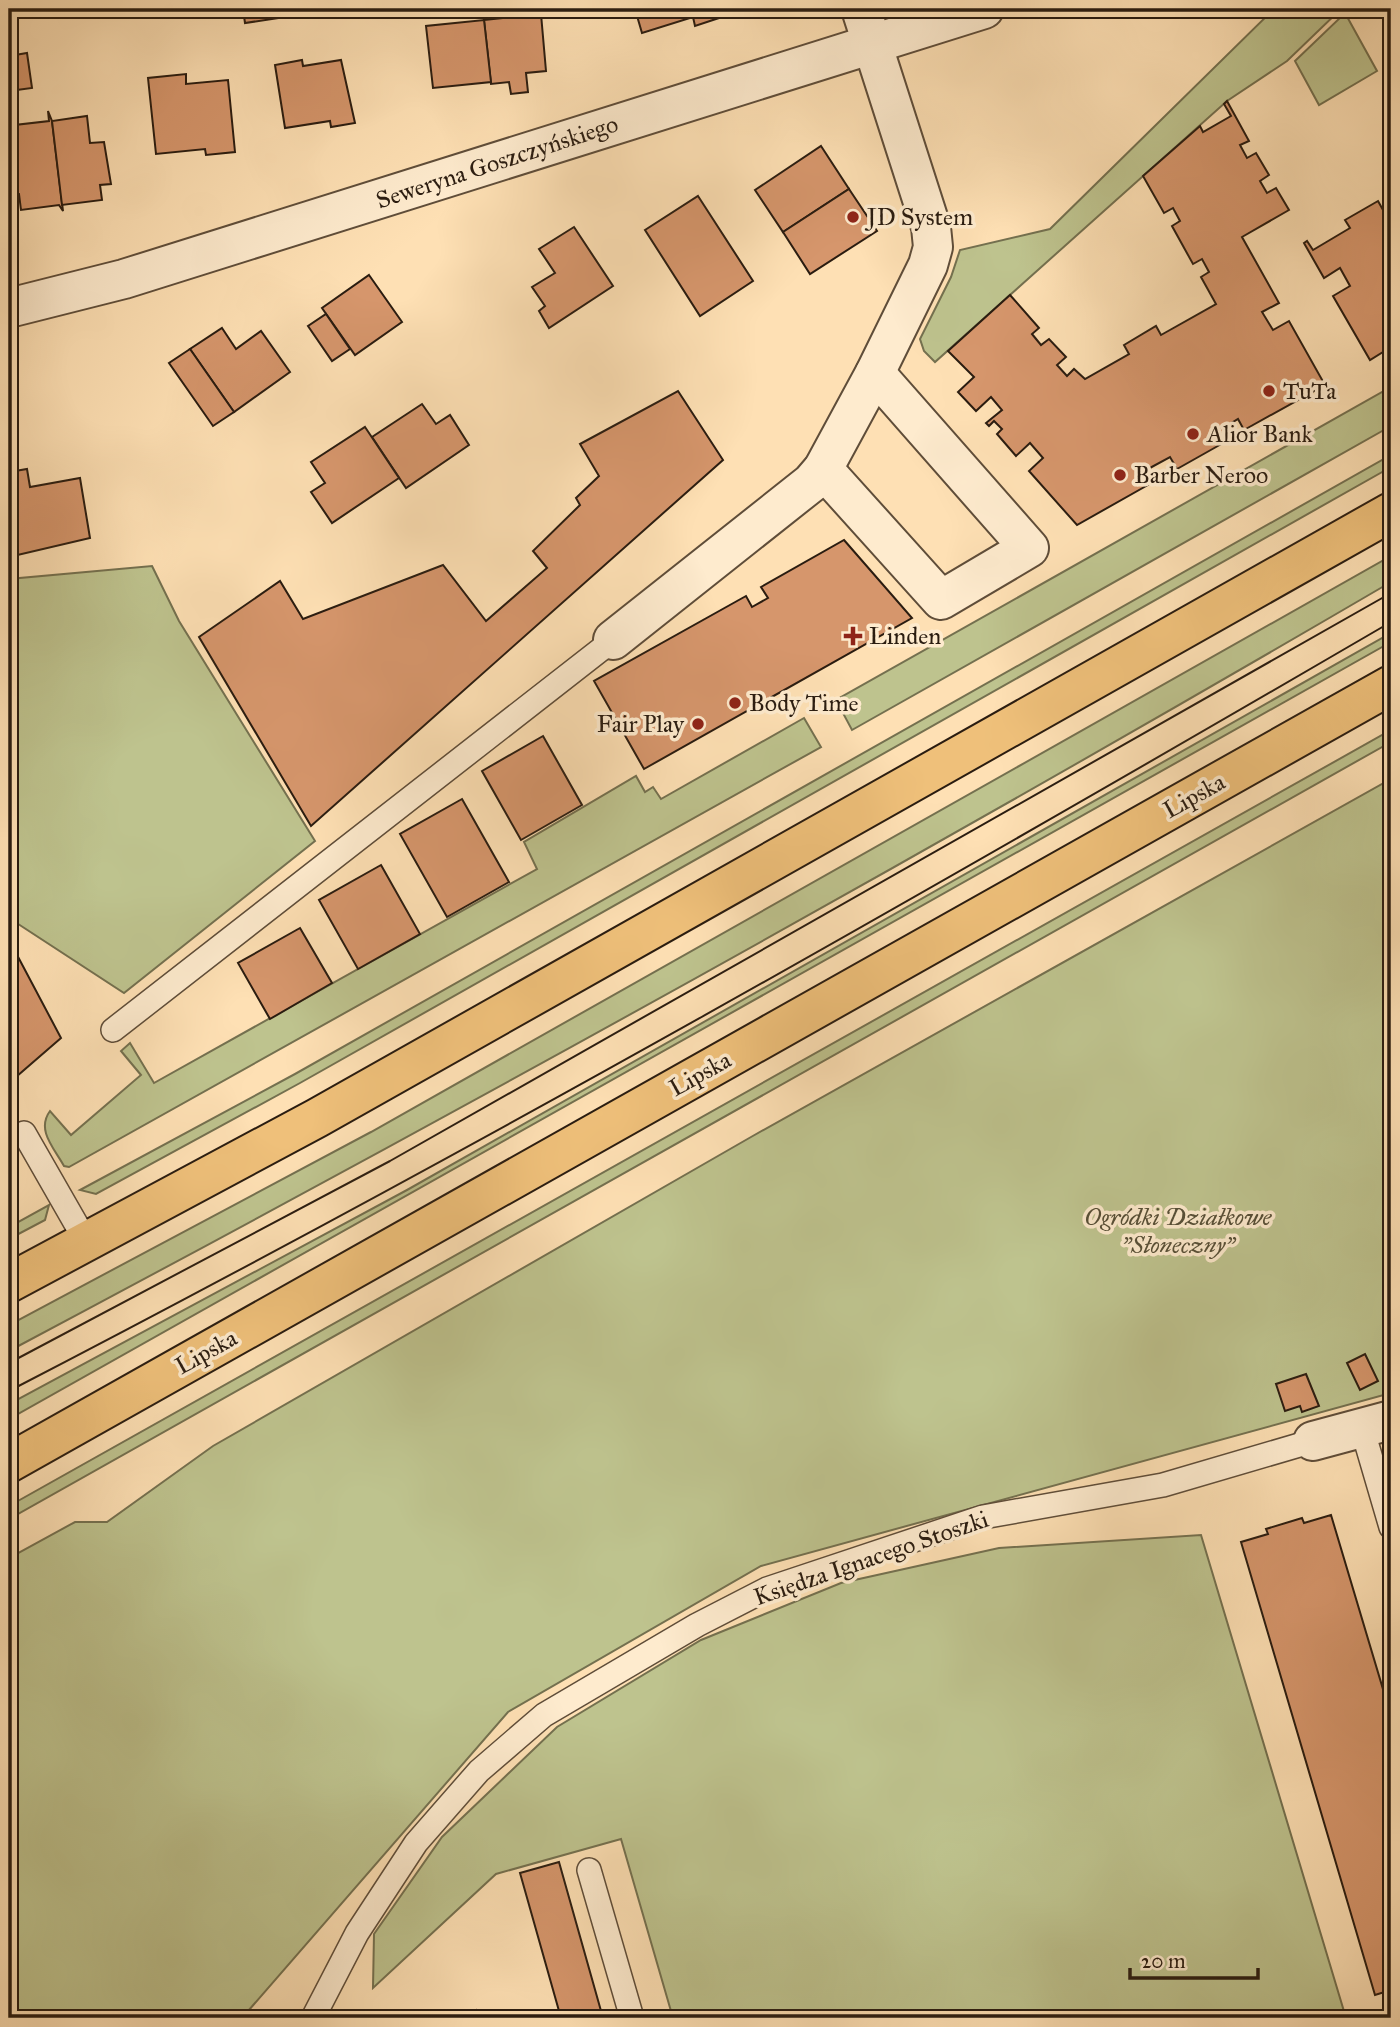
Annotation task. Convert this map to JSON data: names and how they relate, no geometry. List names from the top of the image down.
{
  "streets": {
    "main road": ["Lipska"],
    "street": ["Seweryna Goszczyńskiego", "Księdza Ignacego Stoszki"]
  },
  "parks": ["Ogródki Działkowe \"Słoneczny\""],
  "places": {
    "other": [
      "JD System",
      "TuTa",
      "Alior Bank",
      "Barber Neroo",
      "Body Time",
      "Fair Play"
    ],
    "health": ["Linden"]
  },
  "scale_bar": "20 m"
}
